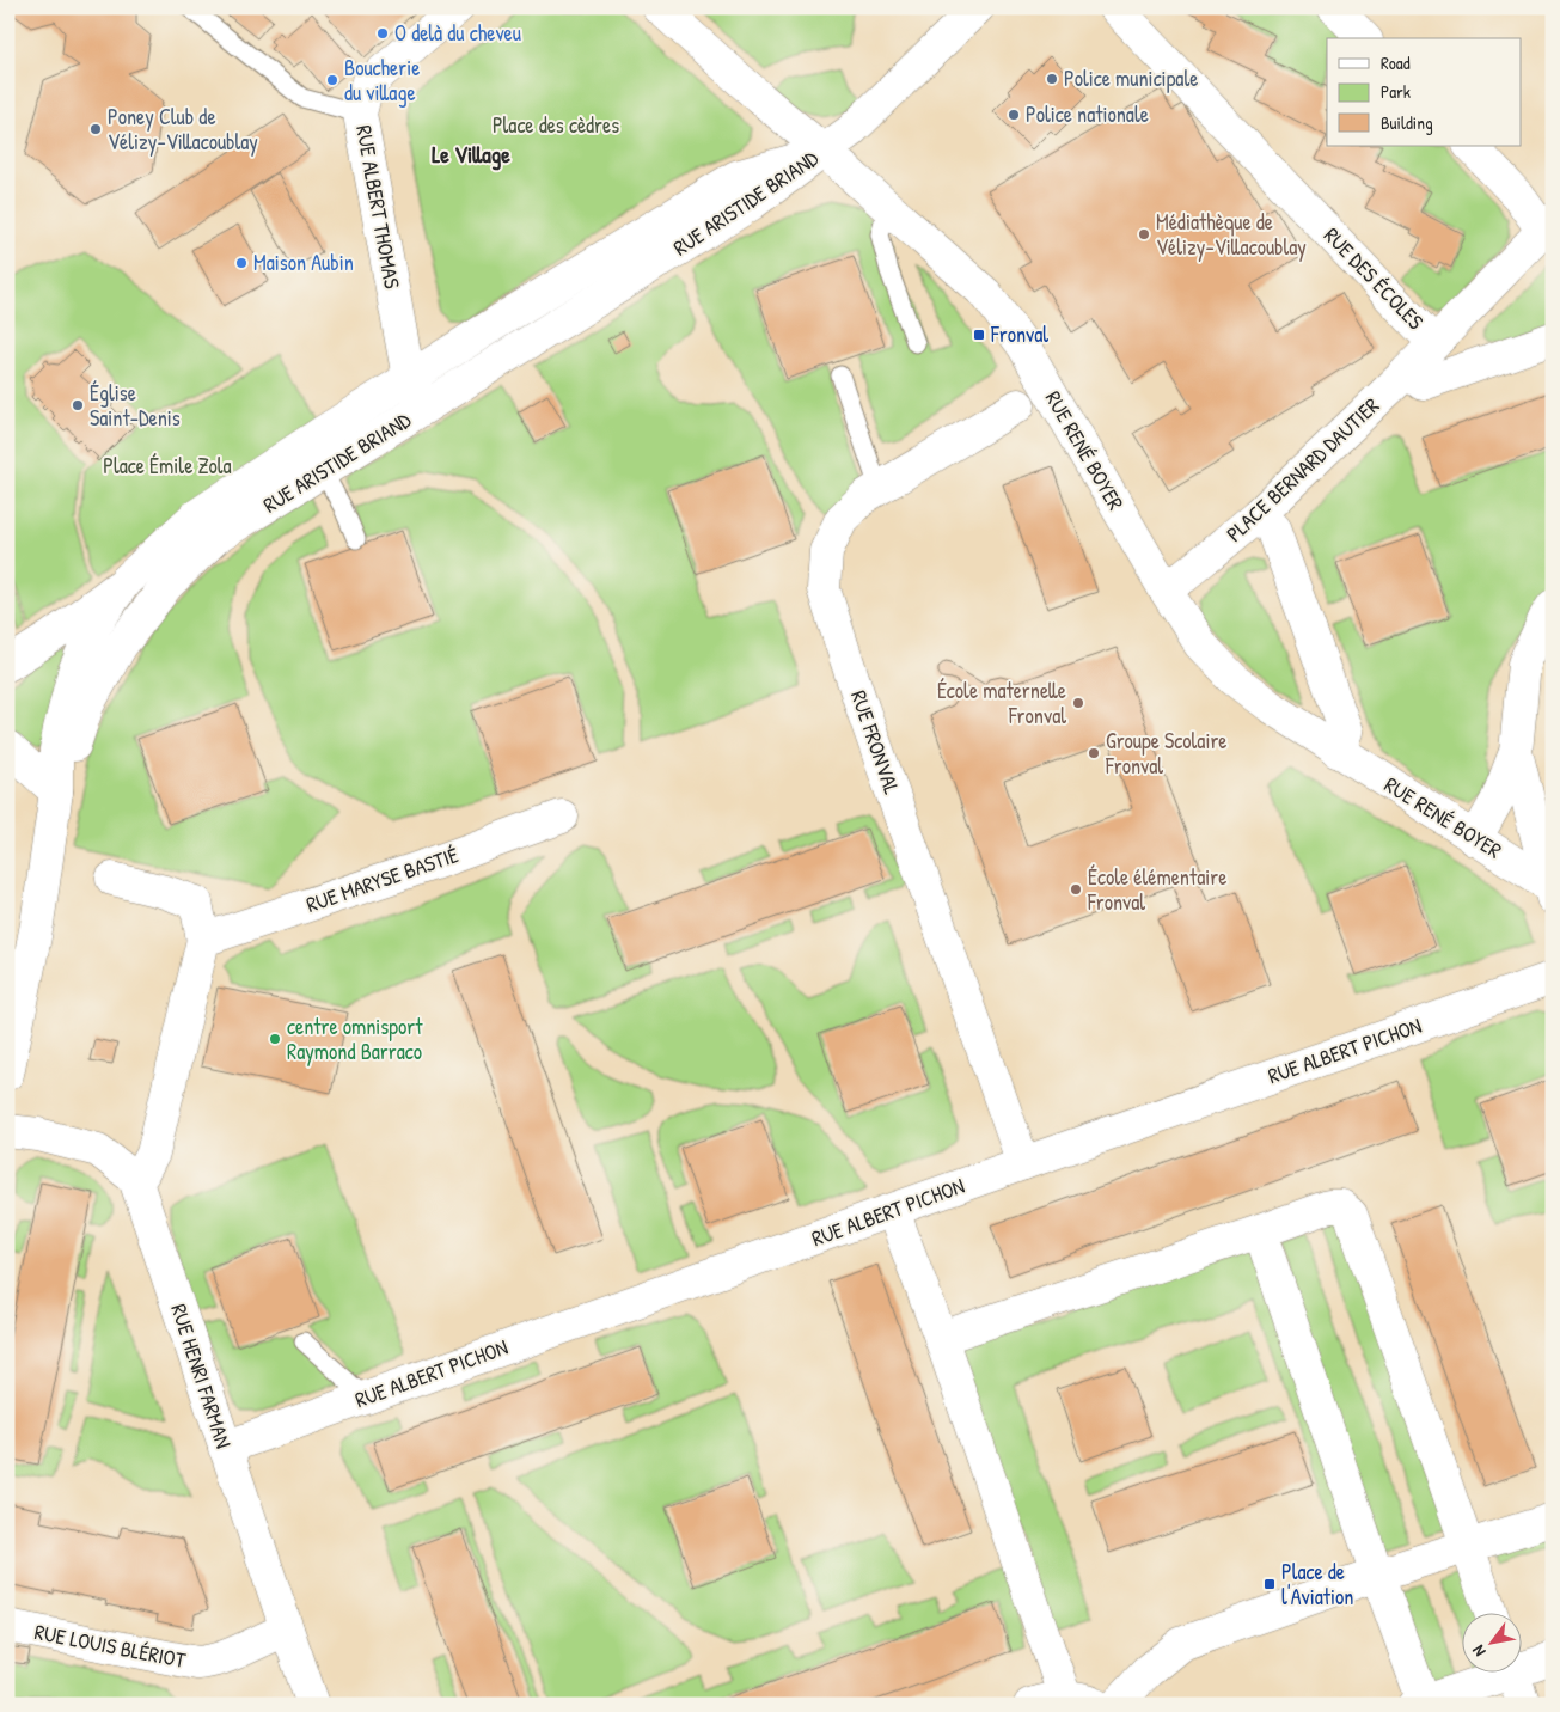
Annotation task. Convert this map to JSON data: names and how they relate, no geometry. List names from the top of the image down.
{
  "streets": {
    "street": [
      "RUE ARISTIDE BRIAND",
      "RUE ALBERT THOMAS",
      "RUE DES ÉCOLES",
      "RUE RENÉ BOYER",
      "PLACE BERNARD DAUTIER",
      "RUE FRONVAL",
      "RUE MARYSE BASTIÉ",
      "RUE ALBERT PICHON",
      "RUE HENRI FARMAN",
      "RUE LOUIS BLÉRIOT"
    ]
  },
  "crossings": [
    ["RUE ARISTIDE BRIAND", "RUE ALBERT THOMAS"],
    ["RUE ARISTIDE BRIAND", "RUE RENÉ BOYER"],
    ["RUE DES ÉCOLES", "PLACE BERNARD DAUTIER"],
    ["RUE RENÉ BOYER", "PLACE BERNARD DAUTIER"],
    ["RUE FRONVAL", "RUE ALBERT PICHON"],
    ["RUE ALBERT PICHON", "RUE HENRI FARMAN"],
    ["RUE HENRI FARMAN", "RUE LOUIS BLÉRIOT"]
  ],
  "districts": ["Le Village"],
  "parks": ["Place des cèdres", "Place Émile Zola"],
  "places": {
    "other": [
      "O delà du cheveu",
      "Police municipale",
      "Boucherie du village",
      "Police nationale",
      "Poney Club de Vélizy-Villacoublay",
      "Médiathèque de Vélizy-Villacoublay",
      "Maison Aubin",
      "Église Saint-Denis",
      "École maternelle Fronval",
      "Groupe Scolaire Fronval",
      "École élémentaire Fronval",
      "centre omnisport Raymond Barraco"
    ],
    "transit": ["Fronval", "Place de l'Aviation"]
  },
  "legend": ["Road", "Park", "Building"],
  "north": "bottom left"
}
